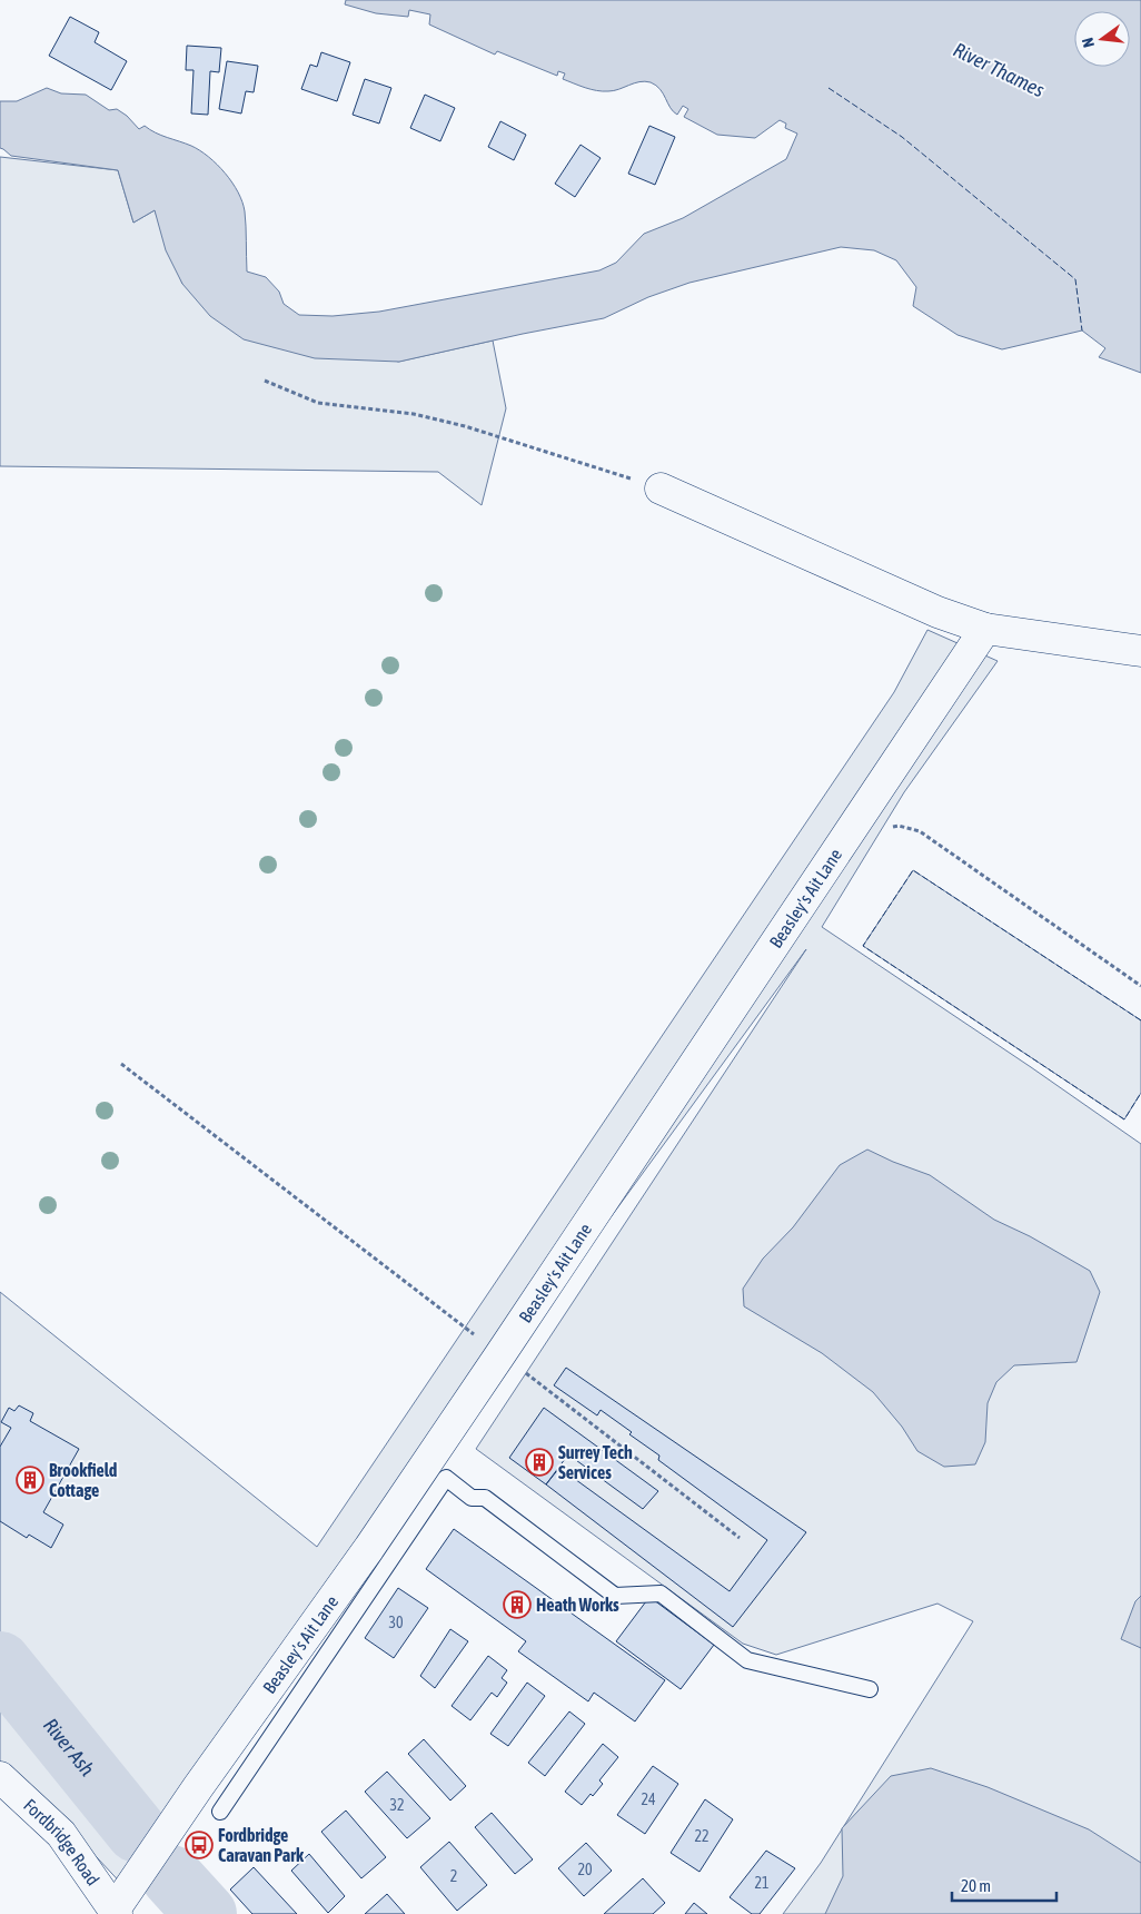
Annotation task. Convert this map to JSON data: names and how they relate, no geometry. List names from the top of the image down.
{
  "streets": {
    "street": ["Beasley's Ait Lane", "Fordbridge Road"]
  },
  "crossings": [
    ["Beasley's Ait Lane", "Fordbridge Road"]
  ],
  "water": ["River Thames", "River Ash"],
  "places": {
    "building": ["Surrey Tech Services", "Brookfield Cottage", "Heath Works"],
    "bus stop": ["Fordbridge Caravan Park"]
  },
  "house_numbers": [
    "30",
    "24",
    "32",
    "22",
    "20",
    "2",
    "21"
  ],
  "scale_bar": "20 m",
  "north": "left"
}
